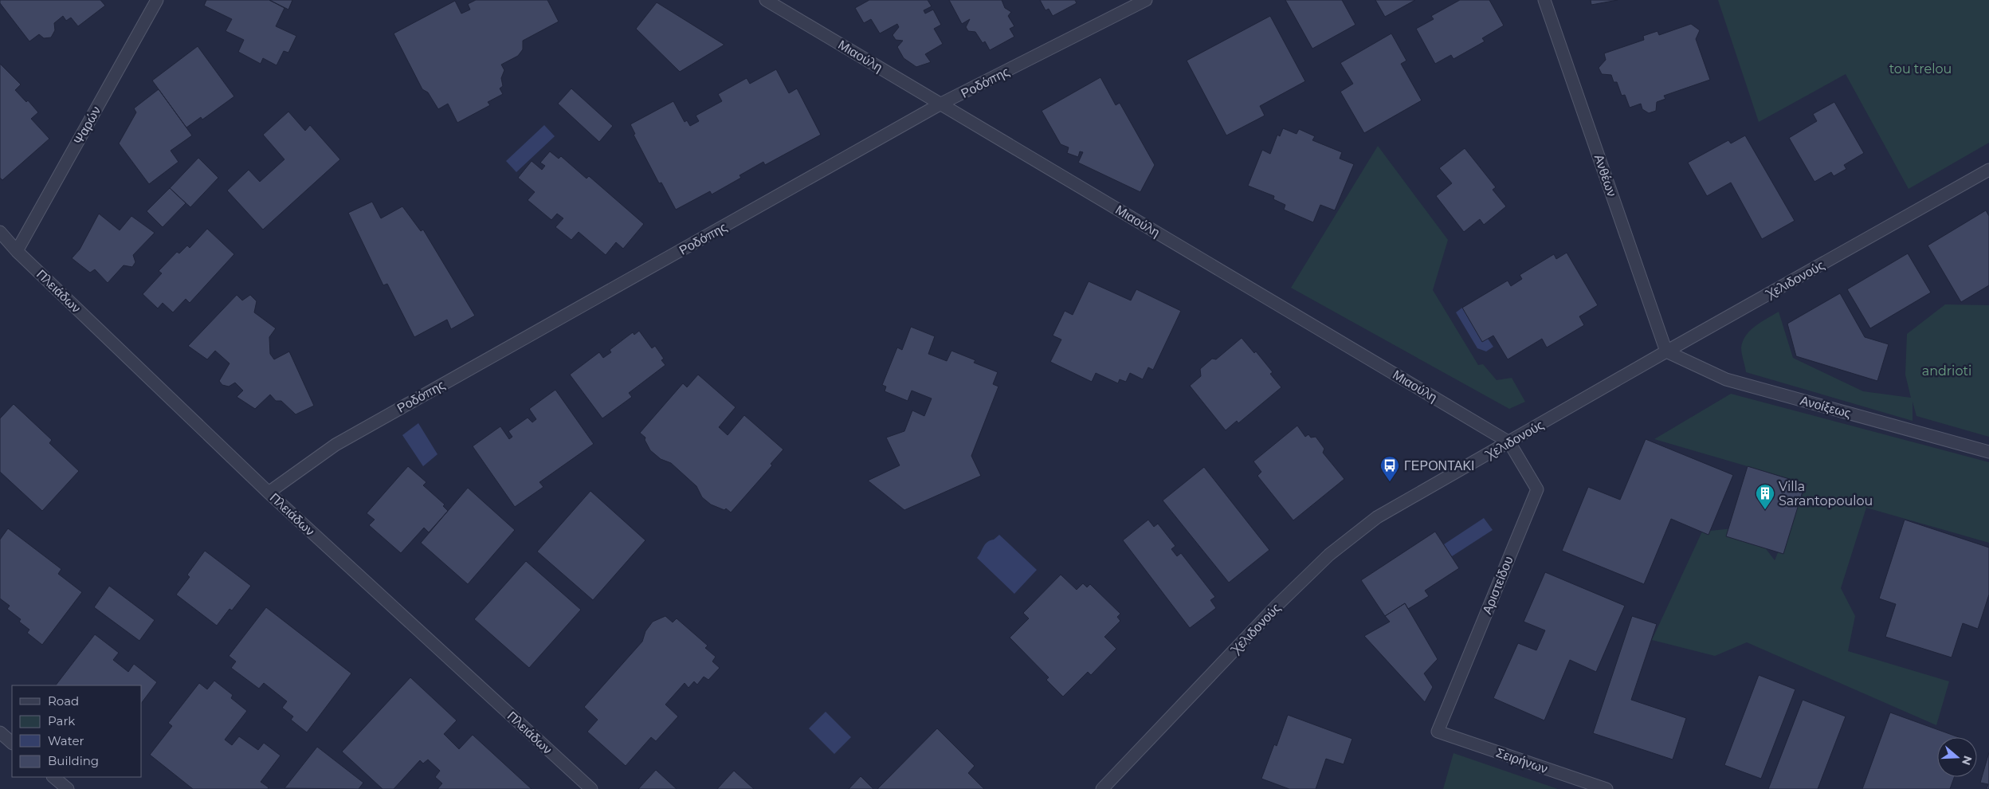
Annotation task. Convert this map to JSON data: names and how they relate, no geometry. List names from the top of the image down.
{
  "streets": {
    "street": [
      "Μιαούλη",
      "Ροδόπης",
      "Ψαρών",
      "Ανθέων",
      "Χελιδονούς",
      "Πλειάδων",
      "Ανοίξεως",
      "Αριστείδου",
      "Σειρήνων"
    ]
  },
  "crossings": [
    ["Μιαούλη", "Ροδόπης"],
    ["Μιαούλη", "Χελιδονούς"],
    ["Μιαούλη", "Αριστείδου"],
    ["Ροδόπης", "Πλειάδων"],
    ["Ψαρών", "Πλειάδων"],
    ["Ανθέων", "Χελιδονούς"],
    ["Ανθέων", "Ανοίξεως"],
    ["Χελιδονούς", "Ανοίξεως"],
    ["Χελιδονούς", "Αριστείδου"],
    ["Αριστείδου", "Σειρήνων"]
  ],
  "parks": ["tou trelou", "andrioti"],
  "places": {
    "bus stop": ["ΓΕΡΟΝΤΑΚΙ"],
    "building": ["Villa Sarantopoulou"]
  },
  "legend": [
    "Road",
    "Park",
    "Water",
    "Building"
  ],
  "north": "right"
}
